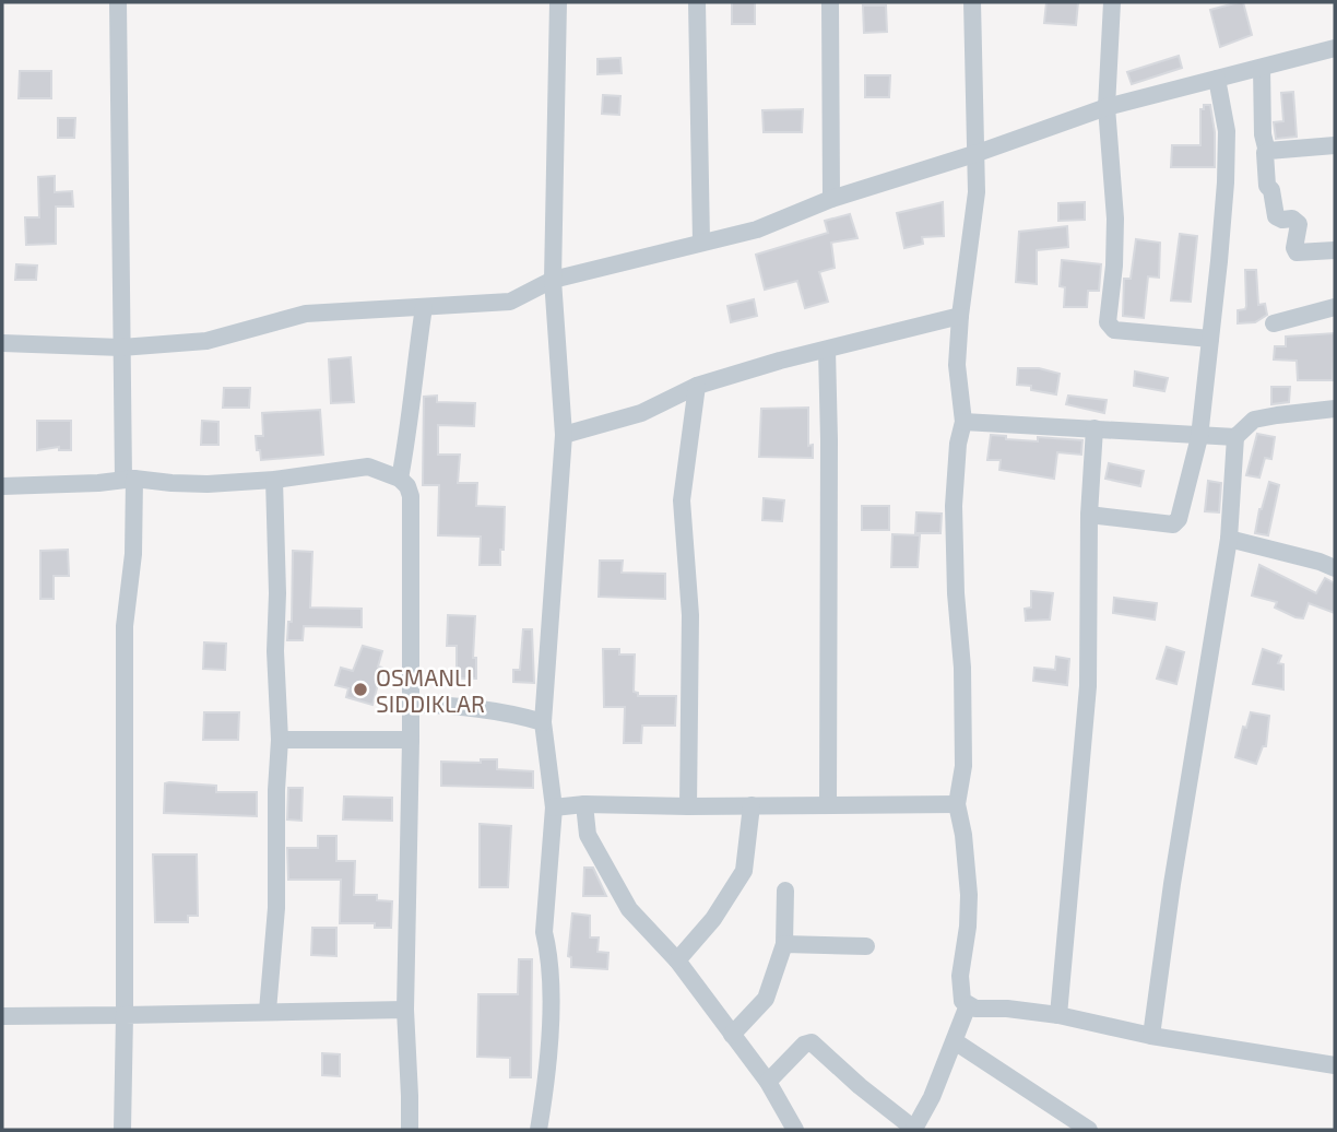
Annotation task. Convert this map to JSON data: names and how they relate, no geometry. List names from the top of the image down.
{
  "places": ["OSMANLI SIDDIKLAR"]
}
